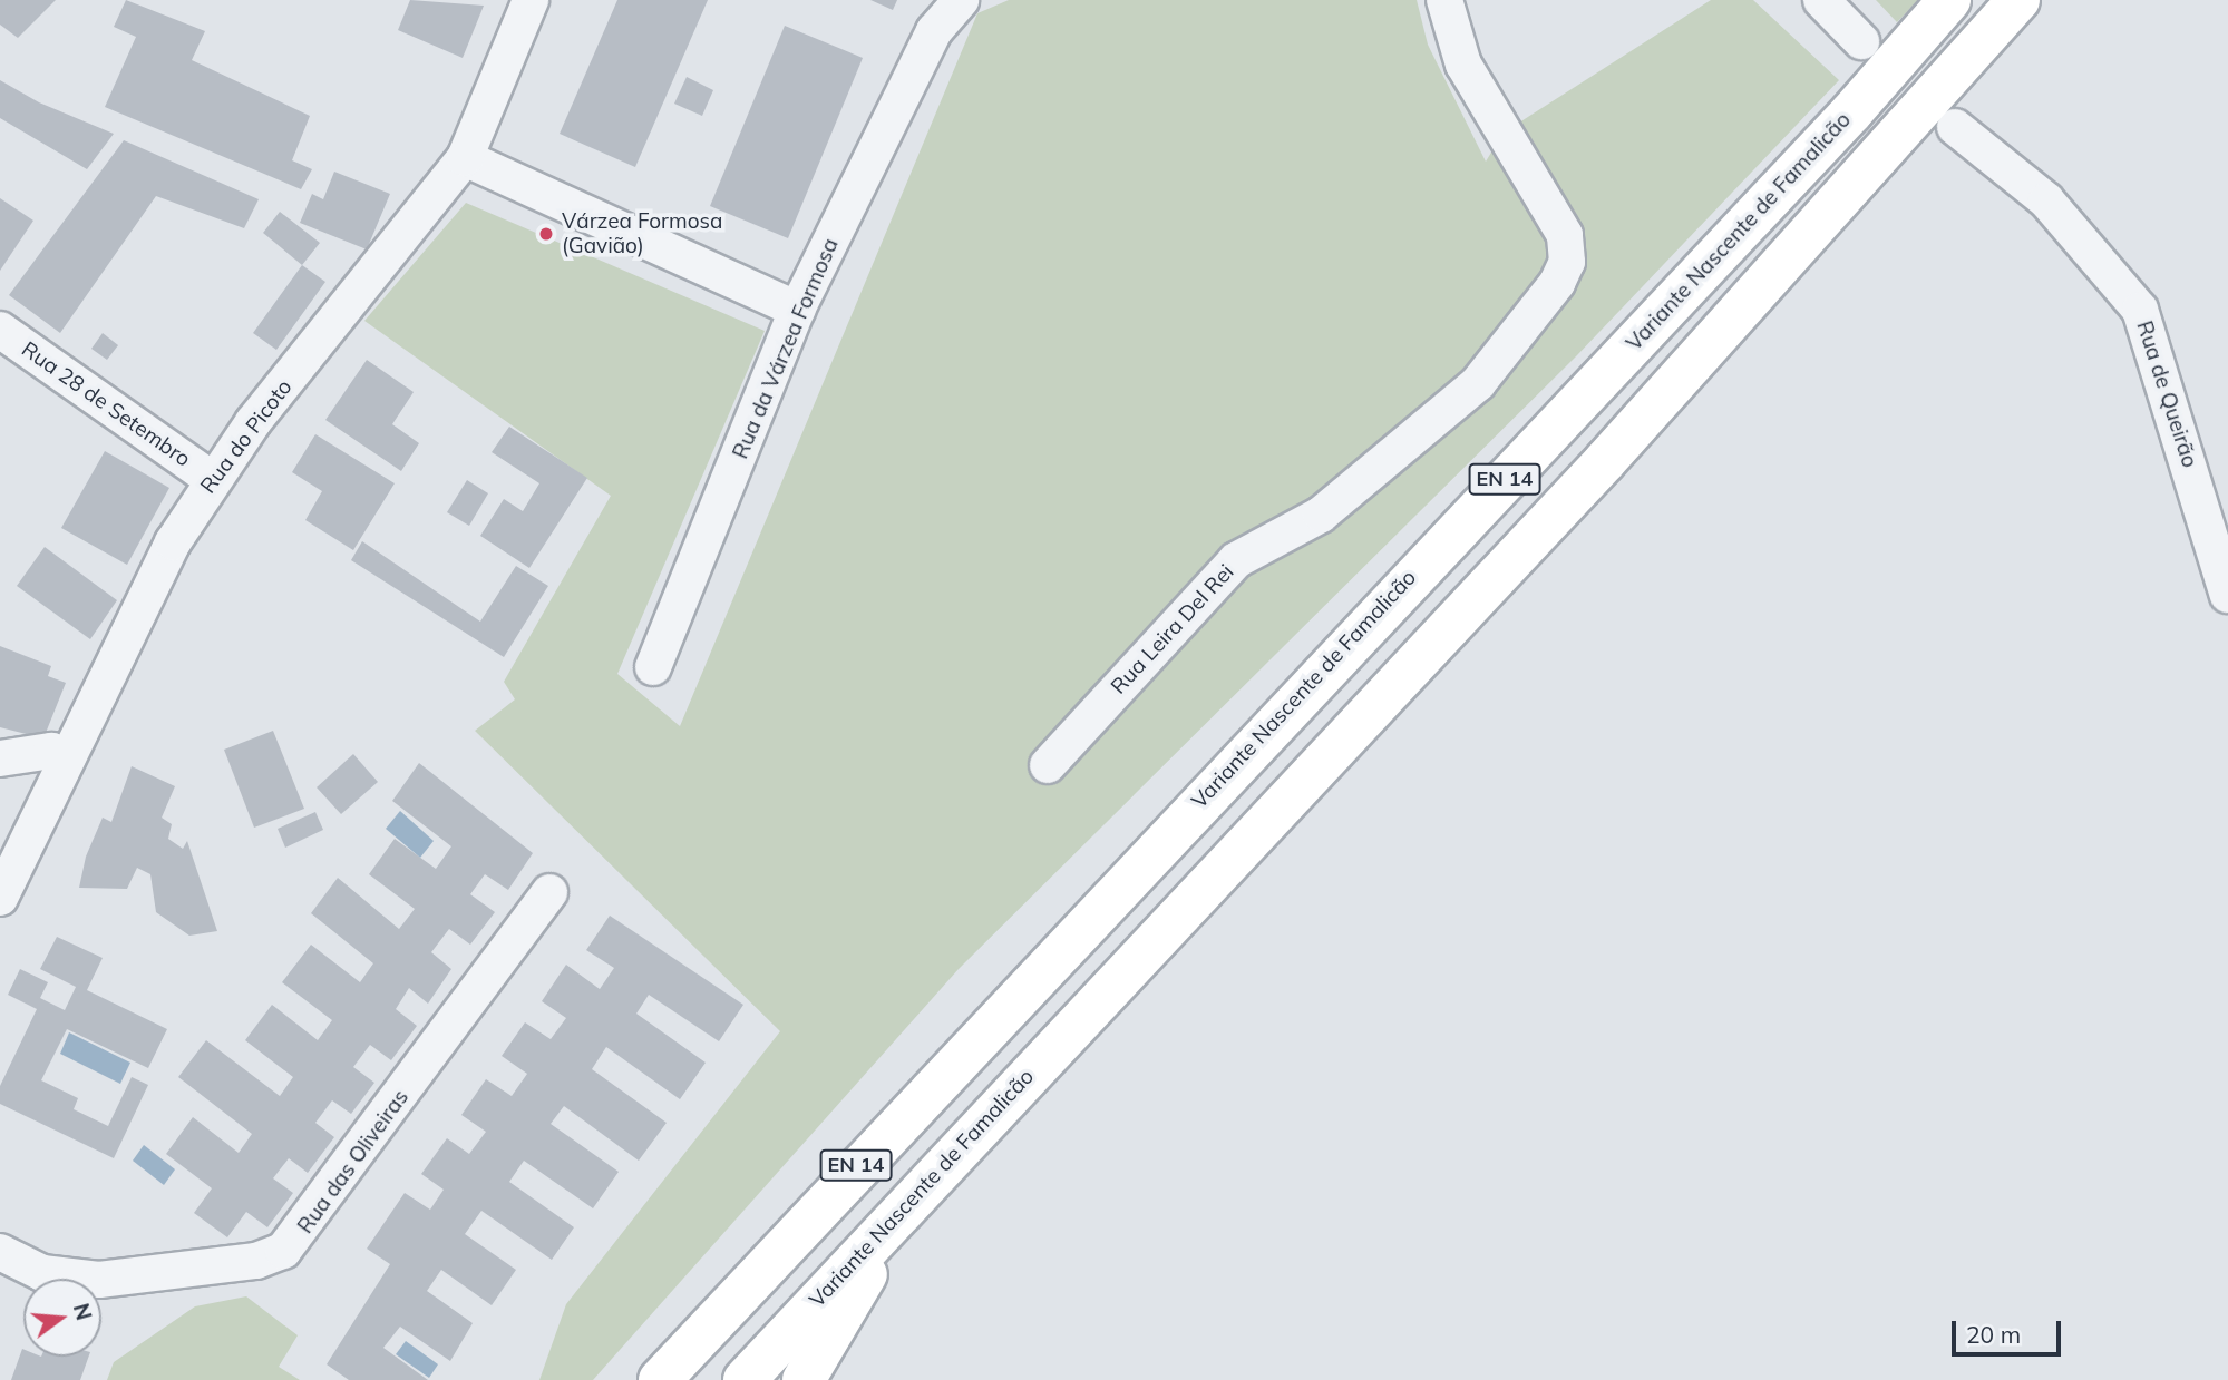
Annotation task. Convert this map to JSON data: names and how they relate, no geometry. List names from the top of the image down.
{
  "streets": {
    "highway": ["Variante Nascente de Famalicão", "EN 14"],
    "street": [
      "Rua da Várzea Formosa",
      "Rua de Queirão",
      "Rua 28 de Setembro",
      "Rua do Picoto",
      "Rua Leira Del Rei",
      "Rua das Oliveiras"
    ]
  },
  "crossings": [
    ["Rua 28 de Setembro", "Rua do Picoto"]
  ],
  "places": ["Várzea Formosa (Gavião)"],
  "scale_bar": "20 m",
  "north": "right"
}
